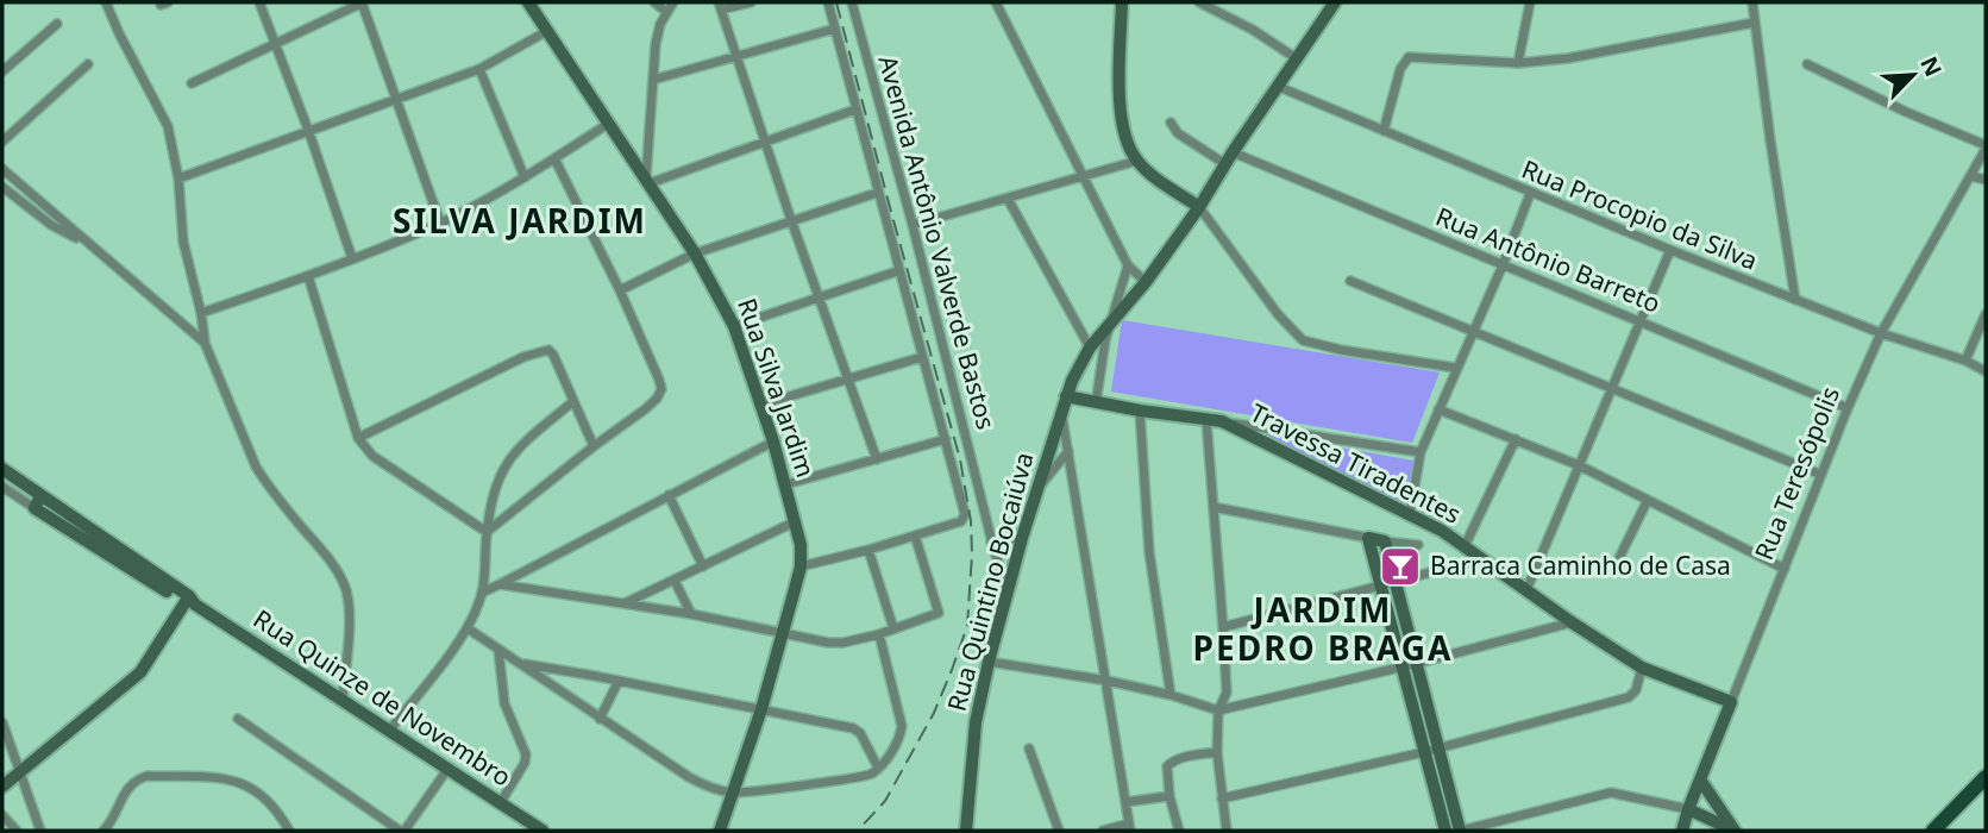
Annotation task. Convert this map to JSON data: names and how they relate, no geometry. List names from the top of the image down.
{
  "streets": {
    "street": [
      "Rua Procopio da Silva",
      "Avenida Antônio Valverde Bastos",
      "Rua Antônio Barreto",
      "Rua Silva Jardim",
      "Travessa Tiradentes",
      "Rua Teresópolis",
      "Rua Quintino Bocaiúva",
      "Rua Quinze de Novembro"
    ]
  },
  "crossings": [
    ["Rua Procopio da Silva", "Rua Teresópolis"],
    ["Rua Procopio da Silva", "Rua Quintino Bocaiúva"],
    ["Avenida Antônio Valverde Bastos", "Rua Quintino Bocaiúva"],
    ["Rua Antônio Barreto", "Rua Teresópolis"],
    ["Rua Antônio Barreto", "Rua Quintino Bocaiúva"],
    ["Travessa Tiradentes", "Rua Teresópolis"],
    ["Travessa Tiradentes", "Rua Quintino Bocaiúva"]
  ],
  "districts": ["SILVA JARDIM", "JARDIM PEDRO BRAGA"],
  "places": {
    "bar": ["Barraca Caminho de Casa"]
  },
  "north": "top right"
}
